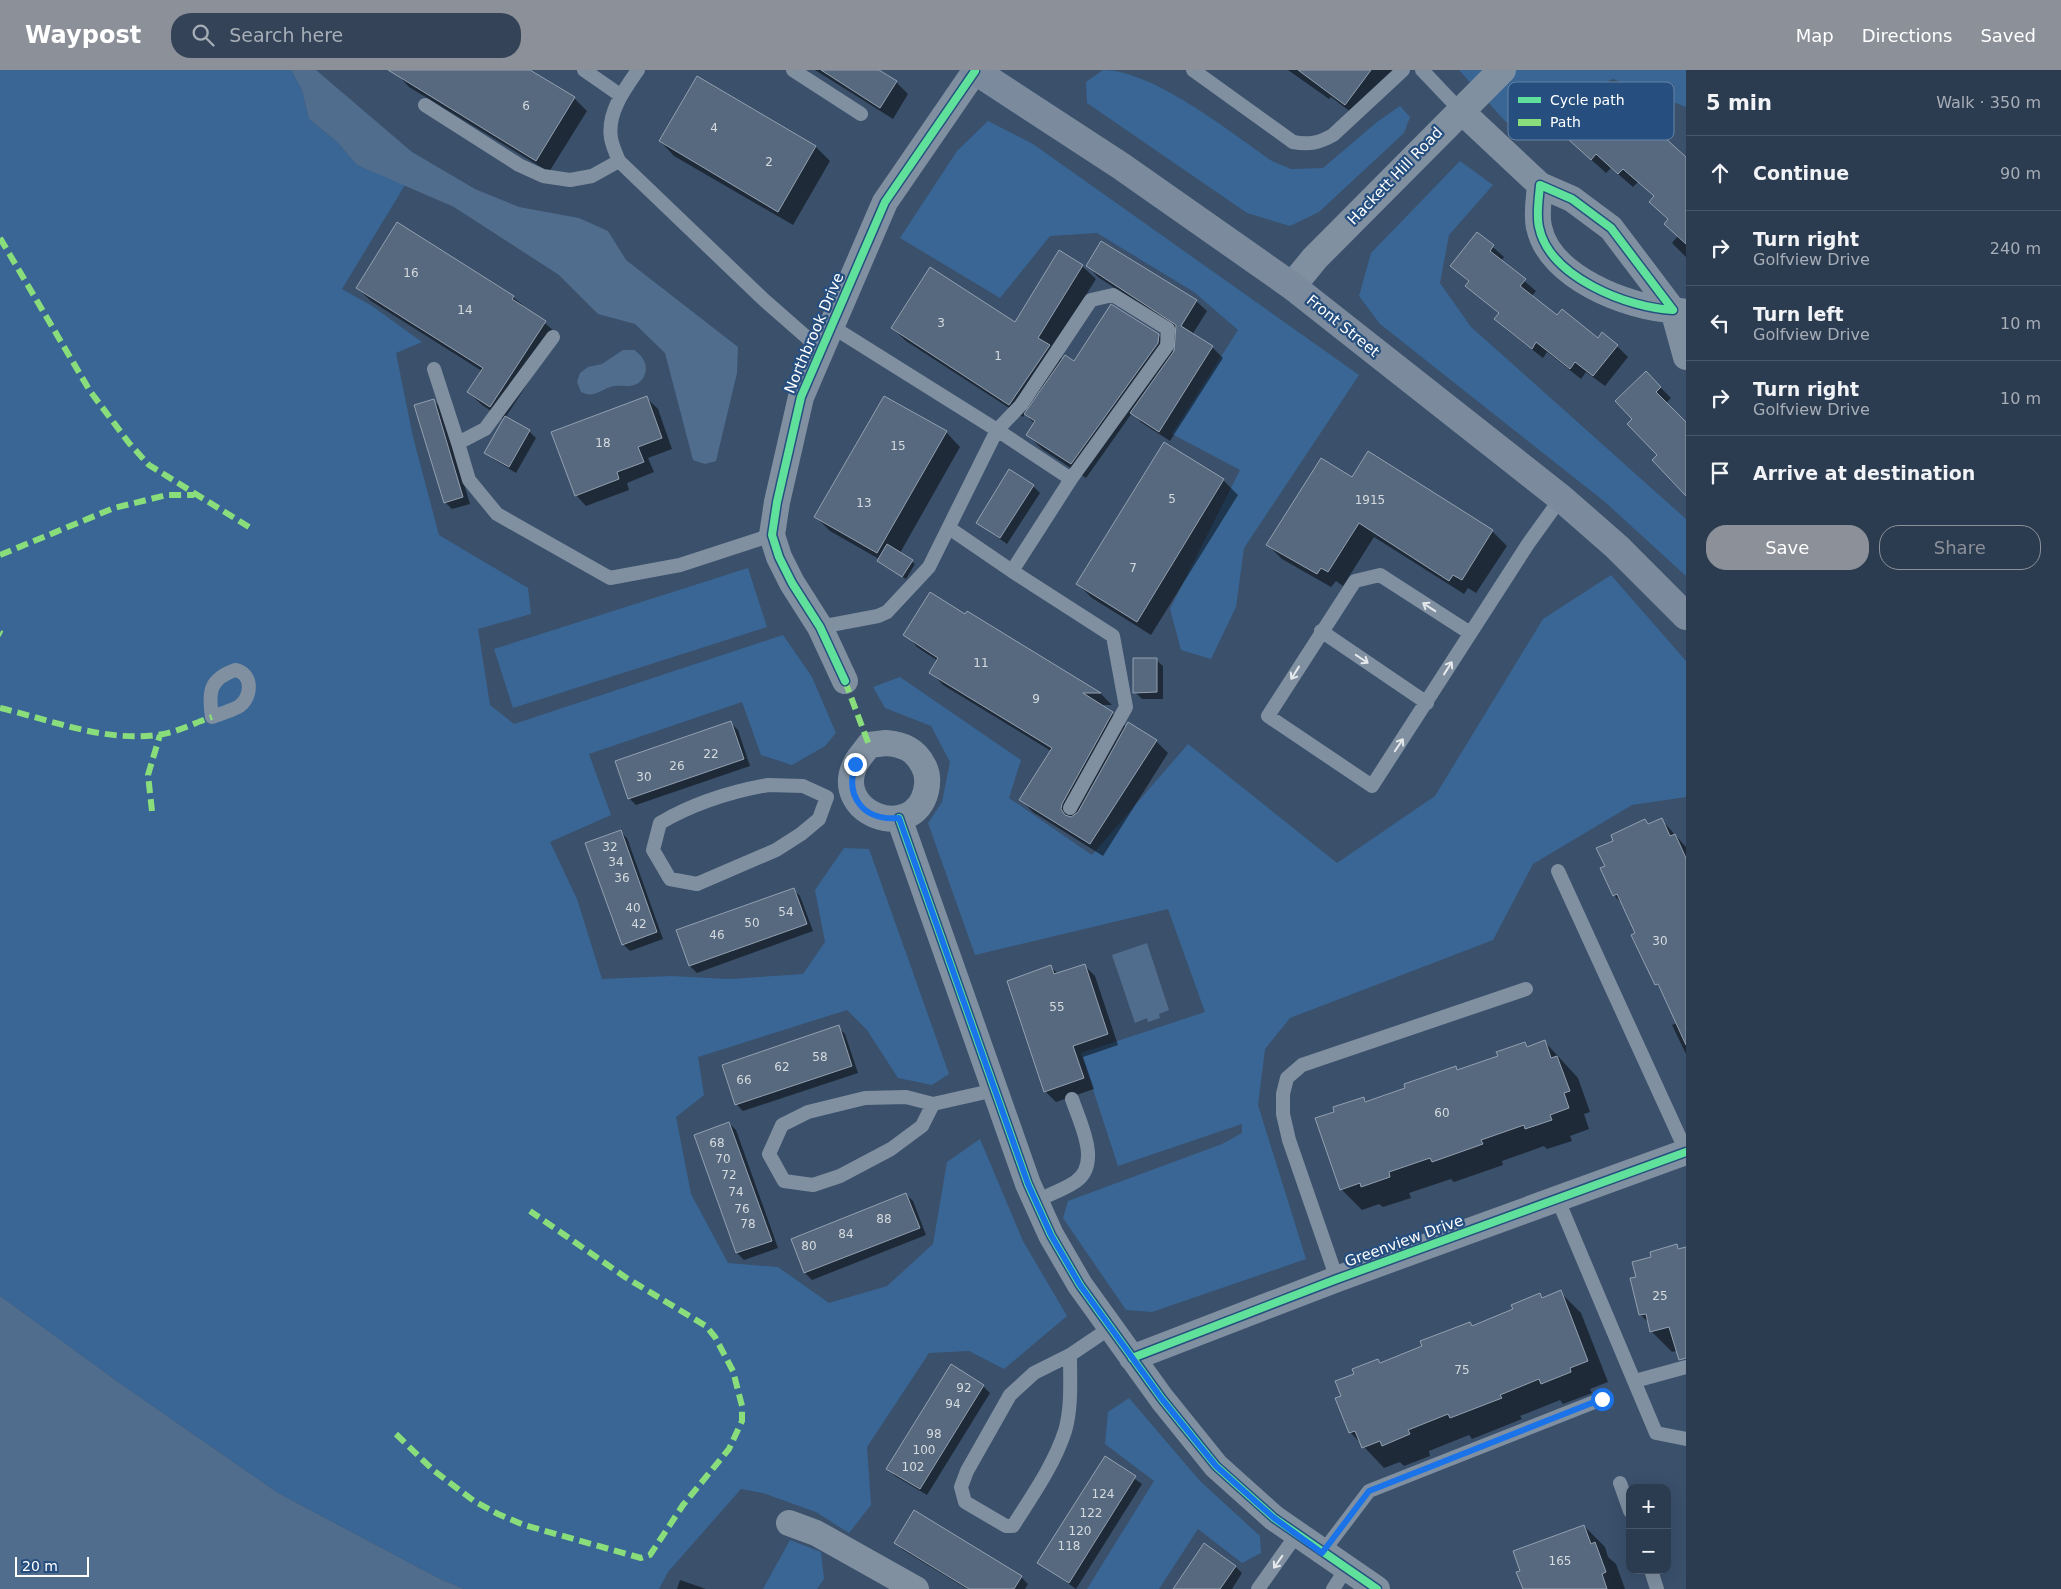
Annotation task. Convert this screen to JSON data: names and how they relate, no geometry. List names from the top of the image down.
{
  "streets": {
    "main road": ["Front Street"],
    "street": ["Hackett Hill Road", "Northbrook Drive", "Greenview Drive"]
  },
  "crossings": [
    ["Hackett Hill Road", "Front Street"],
    ["Front Street", "Northbrook Drive"]
  ],
  "house_numbers": [
    "6",
    "4",
    "2",
    "16",
    "14",
    "3",
    "1",
    "18",
    "15",
    "5",
    "1915",
    "13",
    "7",
    "11",
    "9",
    "22",
    "26",
    "30",
    "32",
    "34",
    "36",
    "40",
    "54",
    "50",
    "42",
    "46",
    "30",
    "55",
    "58",
    "62",
    "66",
    "60",
    "68",
    "70",
    "72",
    "74",
    "76",
    "88",
    "78",
    "84",
    "80",
    "25",
    "75",
    "92",
    "94",
    "98",
    "100",
    "102",
    "124",
    "122",
    "120",
    "118",
    "165"
  ],
  "legend": ["Cycle path", "Path"],
  "scale_bar": "20 m",
  "page": {
    "header": "Waypost",
    "search": "Search here",
    "nav": ["Map", "Directions", "Saved"],
    "heading": ["5 min", "Walk · 350 m"],
    "list": [
      ["Continue", "90 m"],
      ["Turn right", "Golfview Drive", "240 m"],
      ["Turn left", "Golfview Drive", "10 m"],
      ["Turn right", "Golfview Drive", "10 m"],
      "Arrive at destination"
    ],
    "buttons": ["Save", "Share"],
    "map_buttons": ["+", "−"],
    "scale": "20 m"
  }
}
